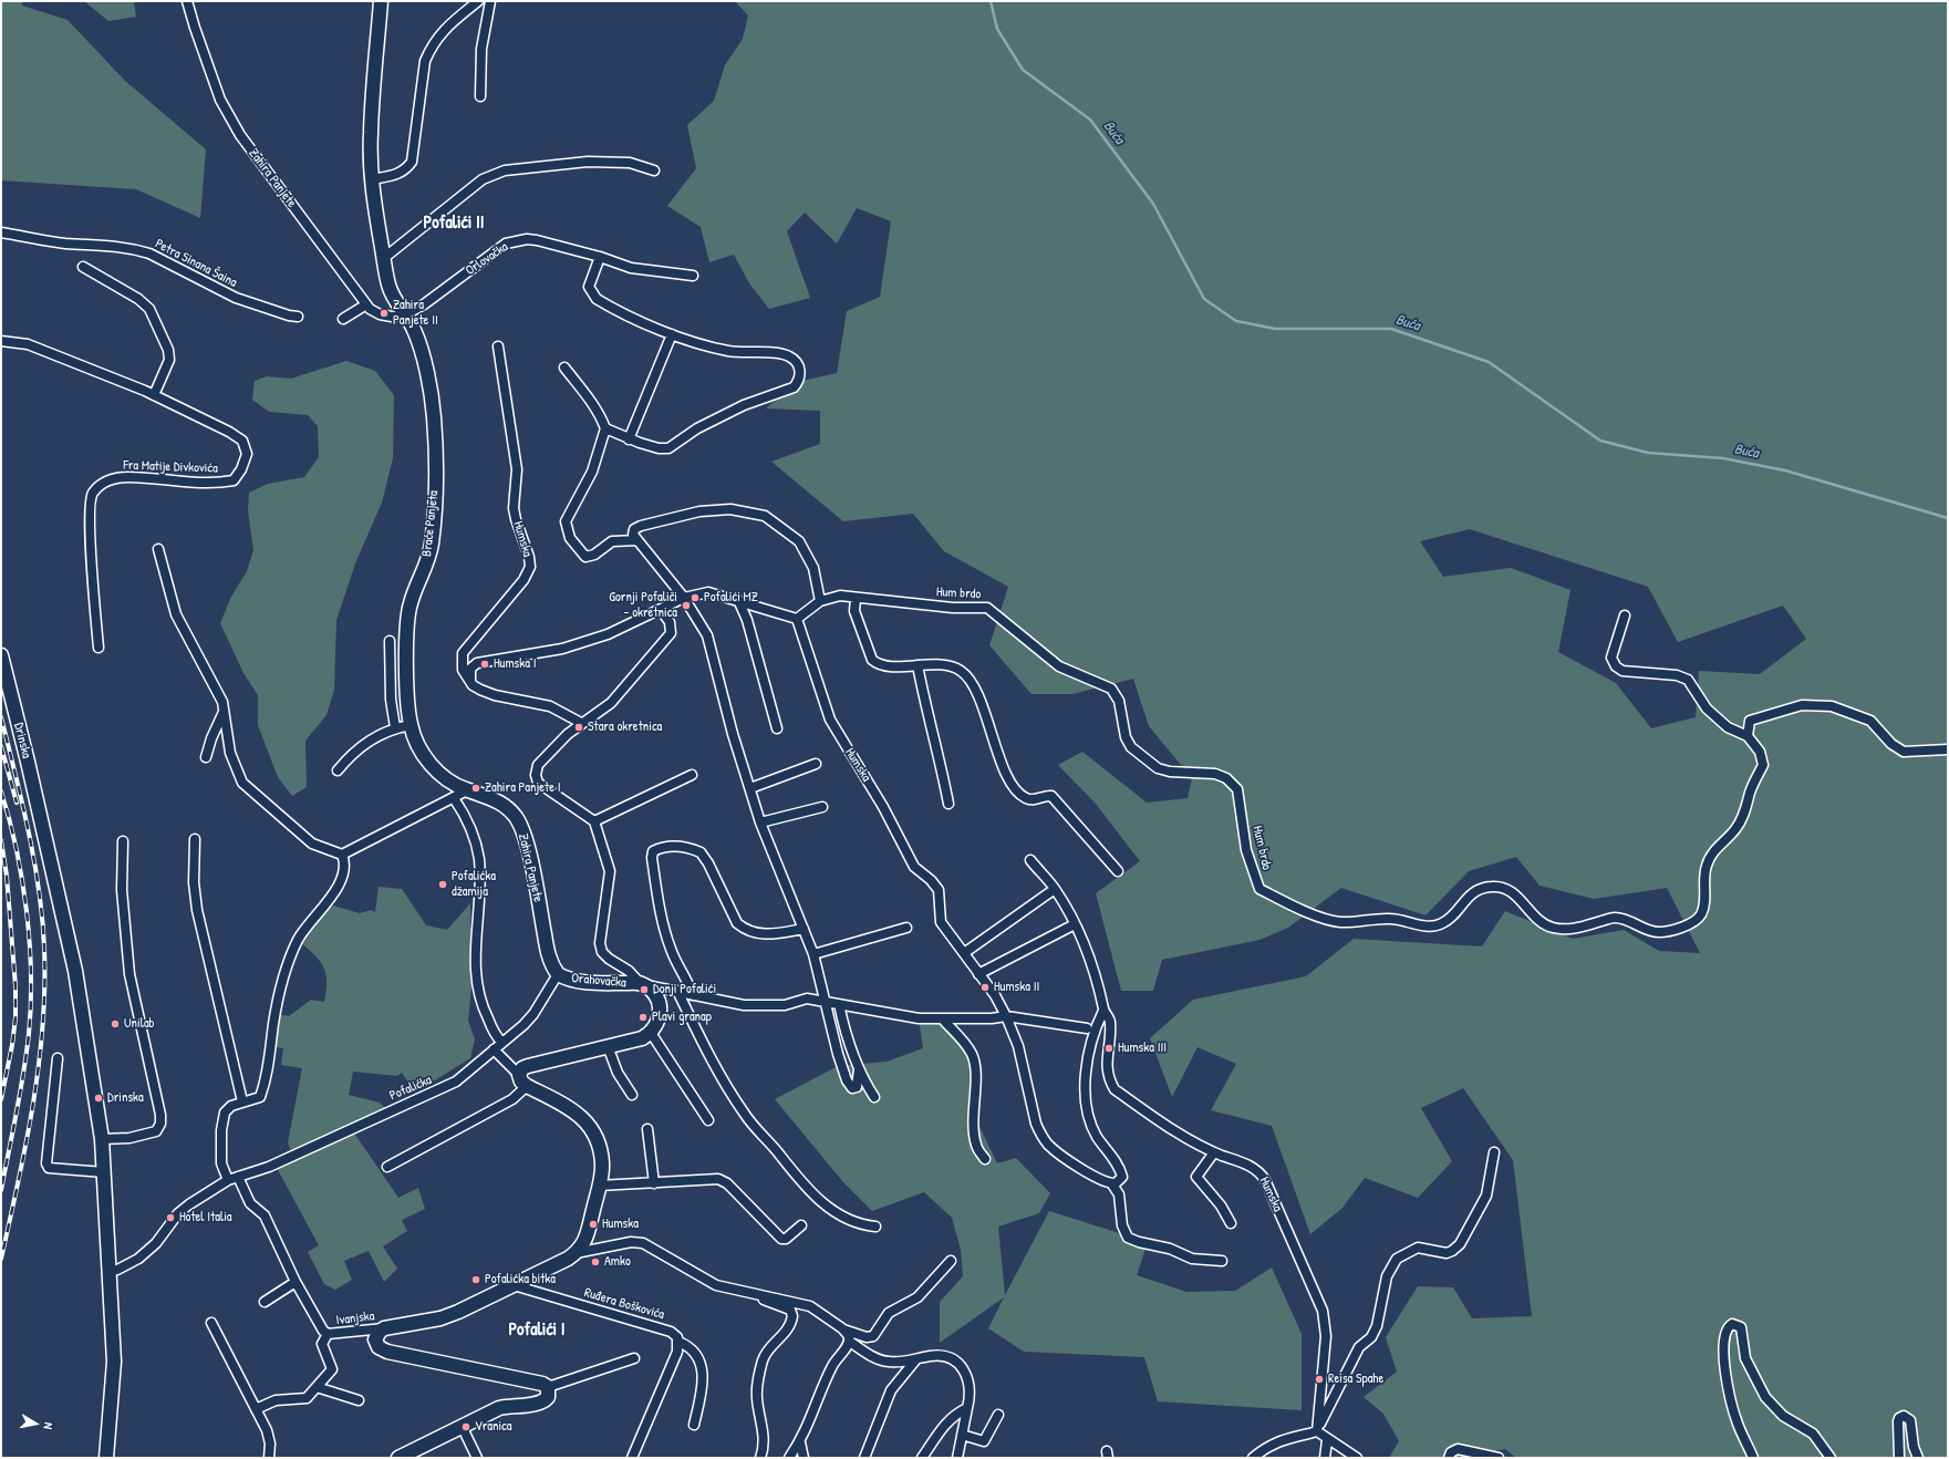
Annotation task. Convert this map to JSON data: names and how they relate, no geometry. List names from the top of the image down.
{
  "streets": {
    "street": [
      "Zahira Panjete",
      "Orlovačka",
      "Petra Sinana Šaina",
      "Fra Matije Divkovića",
      "Braće Panjeta",
      "Humska",
      "Hum brdo",
      "Drinska",
      "Orahovačka",
      "Pofalićka",
      "Ruđera Boškovića",
      "Ivanjska"
    ]
  },
  "crossings": [
    ["Zahira Panjete", "Orlovačka"],
    ["Zahira Panjete", "Braće Panjeta"],
    ["Zahira Panjete", "Orahovačka"],
    ["Zahira Panjete", "Pofalićka"],
    ["Orlovačka", "Braće Panjeta"],
    ["Humska", "Hum brdo"],
    ["Drinska", "Pofalićka"],
    ["Orahovačka", "Pofalićka"]
  ],
  "districts": ["Pofalići II", "Pofalići I"],
  "water": ["Buća"],
  "places": [
    "Zahira Panjete II",
    "Pofalići MZ",
    "Gornji Pofaliči - okretnica",
    "Humska I",
    "Stara okretnica",
    "Zahira Panjete I",
    "Pofalićka džamija",
    "Humska II",
    "Donji Pofalići",
    "Plavi granap",
    "Unilab",
    "Humska III",
    "Drinska",
    "Hotel Italia",
    "Humska",
    "Amko",
    "Pofalićka bitka",
    "Reisa Spahe",
    "Vranica"
  ],
  "north": "right"
}
